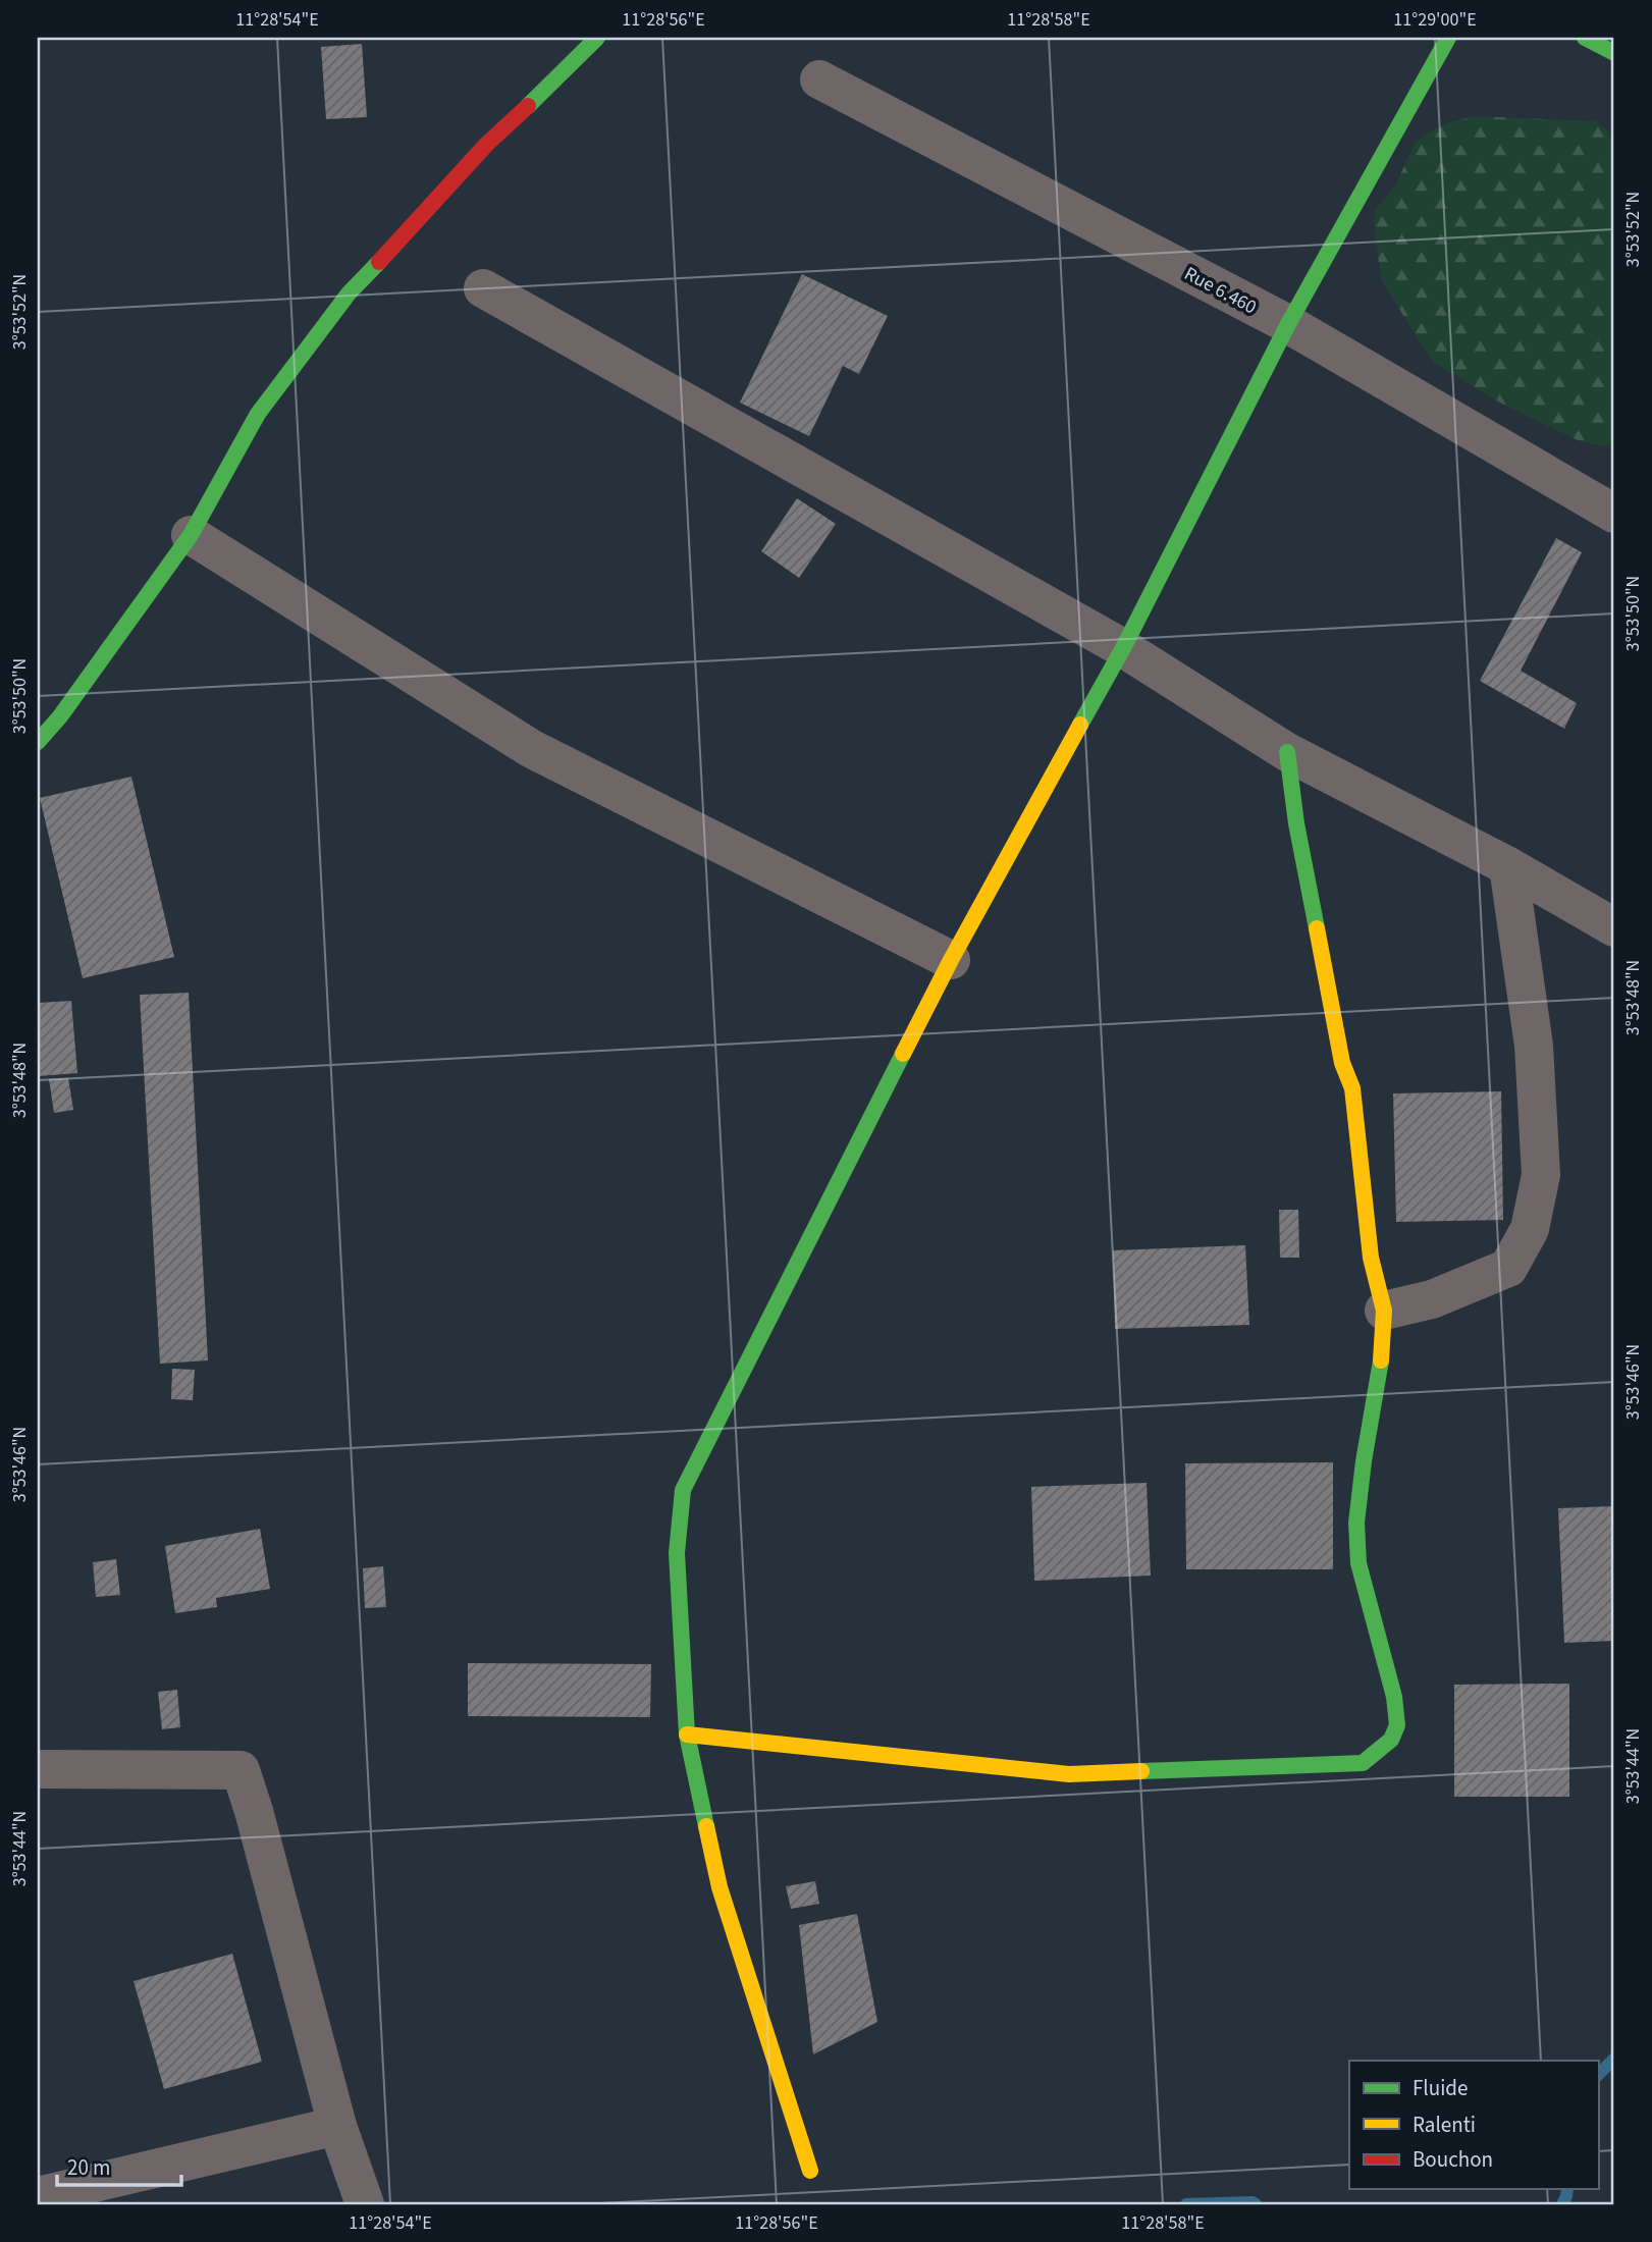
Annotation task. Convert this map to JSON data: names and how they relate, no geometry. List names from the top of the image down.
{
  "streets": {
    "street": ["Rue 6.460"]
  },
  "legend": ["Fluide", "Ralenti", "Bouchon"],
  "scale_bar": "20 m",
  "coordinates": [
    "11°28'54\"E",
    "11°28'56\"E",
    "11°28'58\"E",
    "11°29'00\"E",
    "3°53'52\"N",
    "3°53'50\"N",
    "3°53'48\"N",
    "3°53'46\"N",
    "3°53'44\"N"
  ]
}
